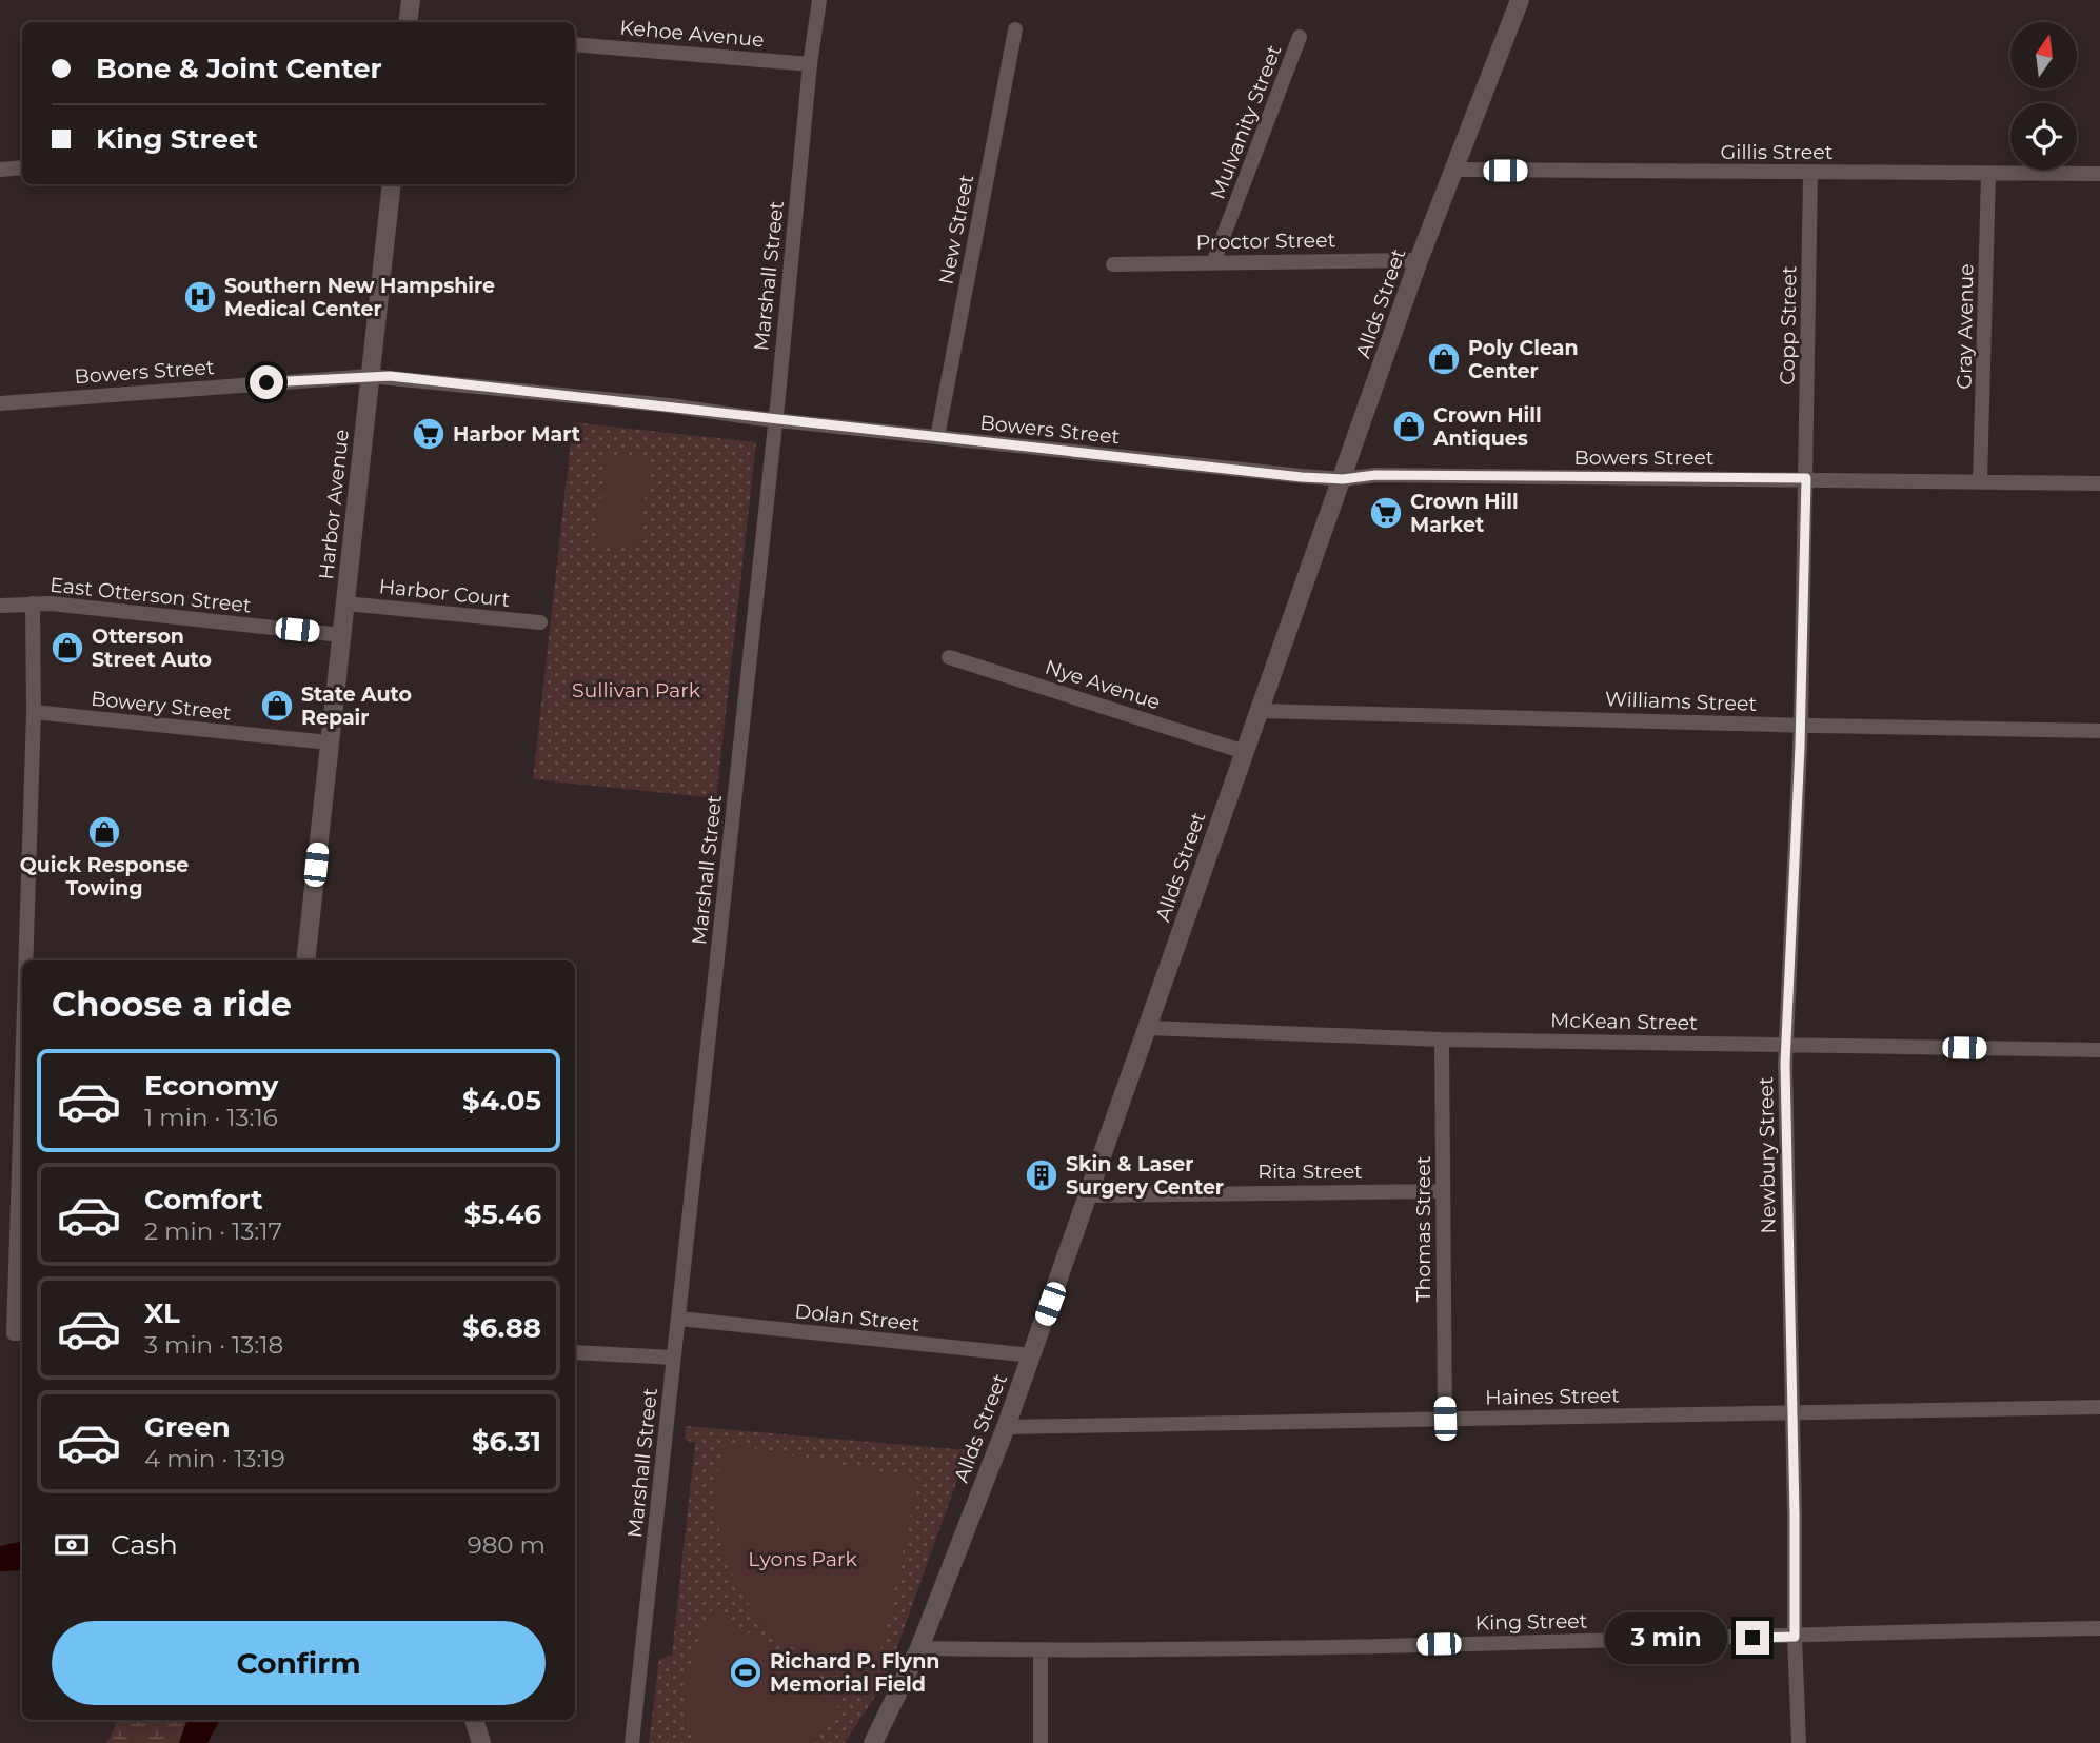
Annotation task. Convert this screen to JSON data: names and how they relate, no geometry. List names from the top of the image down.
{
  "streets": {
    "street": [
      "Kehoe Avenue",
      "Mulvanity Street",
      "Gillis Street",
      "New Street",
      "Proctor Street",
      "Marshall Street",
      "Allds Street",
      "Copp Street",
      "Gray Avenue",
      "Bowers Street",
      "Harbor Avenue",
      "Harbor Court",
      "East Otterson Street",
      "Nye Avenue",
      "Williams Street",
      "Bowery Street",
      "McKean Street",
      "Newbury Street",
      "Rita Street",
      "Thomas Street",
      "Dolan Street",
      "Haines Street",
      "King Street"
    ]
  },
  "crossings": [
    ["Kehoe Avenue", "Marshall Street"],
    ["Mulvanity Street", "Proctor Street"],
    ["Gillis Street", "Allds Street"],
    ["Gillis Street", "Copp Street"],
    ["Gillis Street", "Gray Avenue"],
    ["New Street", "Bowers Street"],
    ["Proctor Street", "Allds Street"],
    ["Marshall Street", "Bowers Street"],
    ["Marshall Street", "Dolan Street"],
    ["Allds Street", "Bowers Street"],
    ["Allds Street", "Nye Avenue"],
    ["Allds Street", "Williams Street"],
    ["Allds Street", "McKean Street"],
    ["Allds Street", "Rita Street"],
    ["Allds Street", "Dolan Street"],
    ["Allds Street", "Haines Street"],
    ["Allds Street", "King Street"],
    ["Copp Street", "Bowers Street"],
    ["Copp Street", "Newbury Street"],
    ["Gray Avenue", "Bowers Street"],
    ["Bowers Street", "Harbor Avenue"],
    ["Bowers Street", "Newbury Street"],
    ["Harbor Avenue", "Harbor Court"],
    ["Harbor Avenue", "East Otterson Street"],
    ["Harbor Avenue", "Bowery Street"],
    ["Williams Street", "Newbury Street"],
    ["McKean Street", "Newbury Street"],
    ["McKean Street", "Thomas Street"],
    ["Newbury Street", "Haines Street"],
    ["Newbury Street", "King Street"],
    ["Rita Street", "Thomas Street"],
    ["Thomas Street", "Haines Street"]
  ],
  "parks": ["Sullivan Park", "Lyons Park"],
  "places": {
    "hospital": ["Southern New Hampshire Medical Center"],
    "shop": [
      "Poly Clean Center",
      "Crown Hill Antiques",
      "Otterson Street Auto",
      "State Auto Repair",
      "Quick Response Towing"
    ],
    "supermarket": ["Harbor Mart", "Crown Hill Market"],
    "building": ["Skin & Laser Surgery Center"],
    "sports": ["Richard P. Flynn Memorial Field"]
  },
  "north": "top",
  "page": {
    "banner": ["Bone & Joint Center", "King Street"],
    "heading": "Choose a ride",
    "list": [
      {
        "name": "Economy",
        "note": "1 min · 13:16",
        "value": "$4.05"
      },
      {
        "name": "Comfort",
        "note": "2 min · 13:17",
        "value": "$5.46"
      },
      {
        "name": "XL",
        "note": "3 min · 13:18",
        "value": "$6.88"
      },
      {
        "name": "Green",
        "note": "4 min · 13:19",
        "value": "$6.31"
      }
    ],
    "pay": ["Cash", "980 m"],
    "buttons": "Confirm",
    "bubble": "3 min"
  }
}
